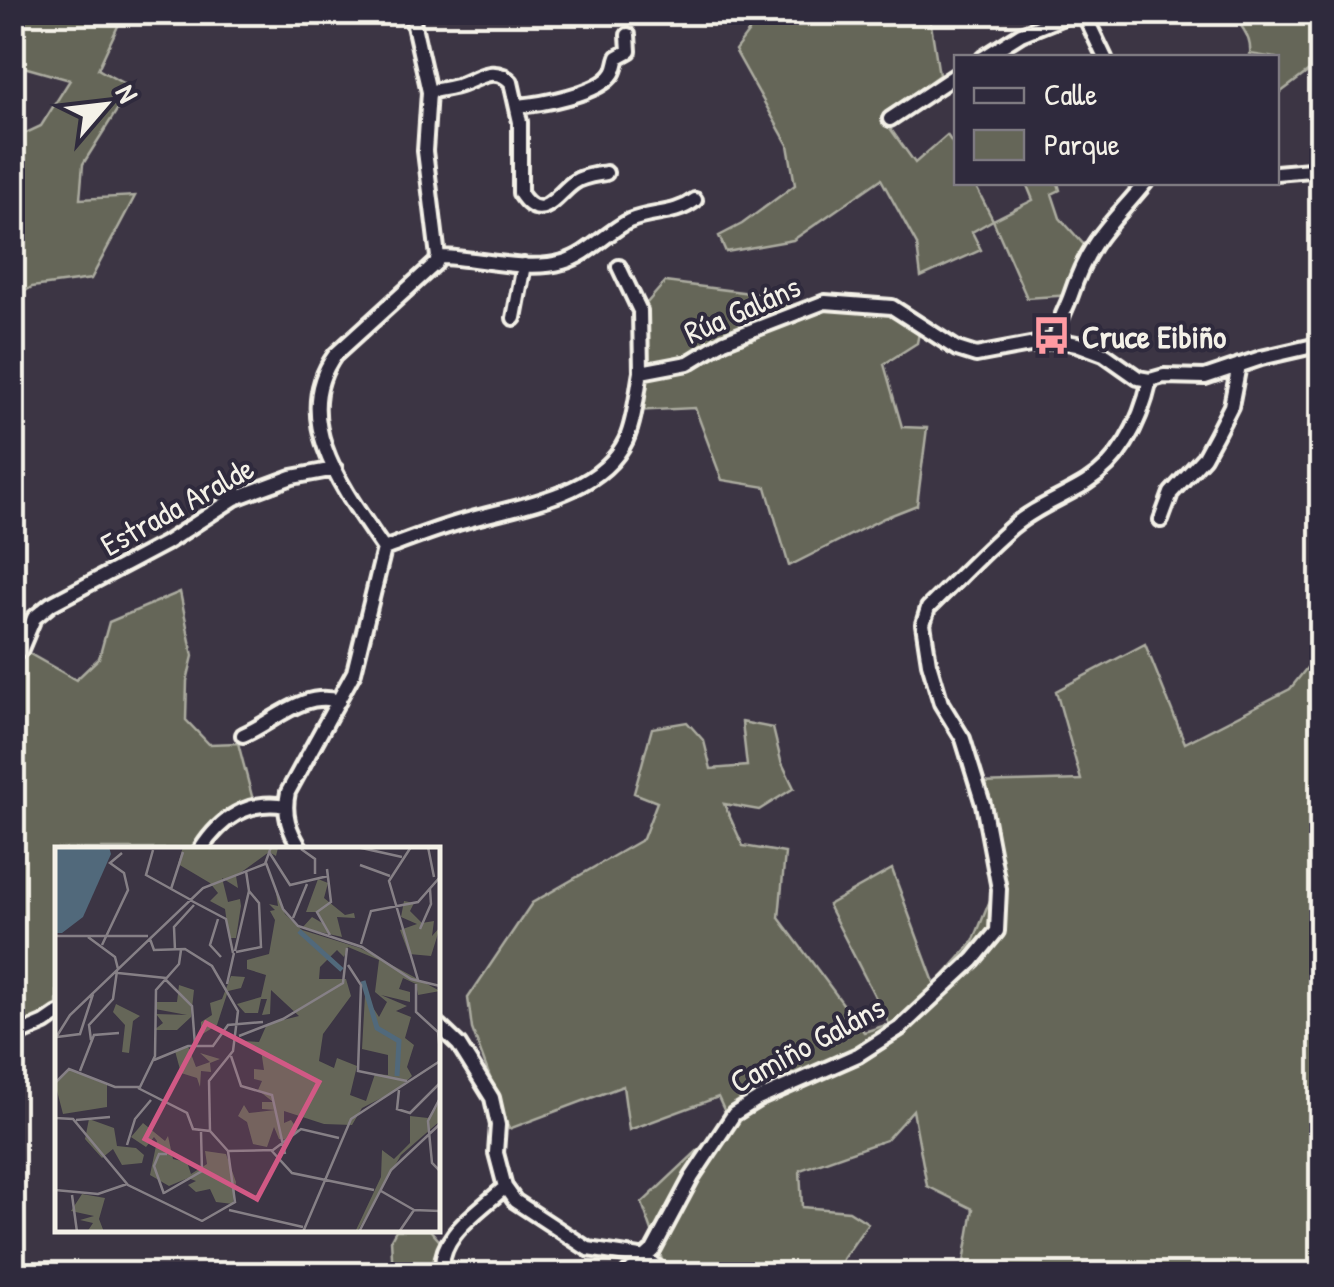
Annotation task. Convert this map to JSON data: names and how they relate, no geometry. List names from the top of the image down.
{
  "streets": {
    "street": ["Rúa Galáns", "Estrada Aralde", "Camiño Galáns"]
  },
  "crossings": [
    ["Rúa Galáns", "Camiño Galáns"]
  ],
  "places": {
    "bus stop": ["Cruce Eibiño"]
  },
  "legend": ["Calle", "Parque"],
  "north": "top right"
}
